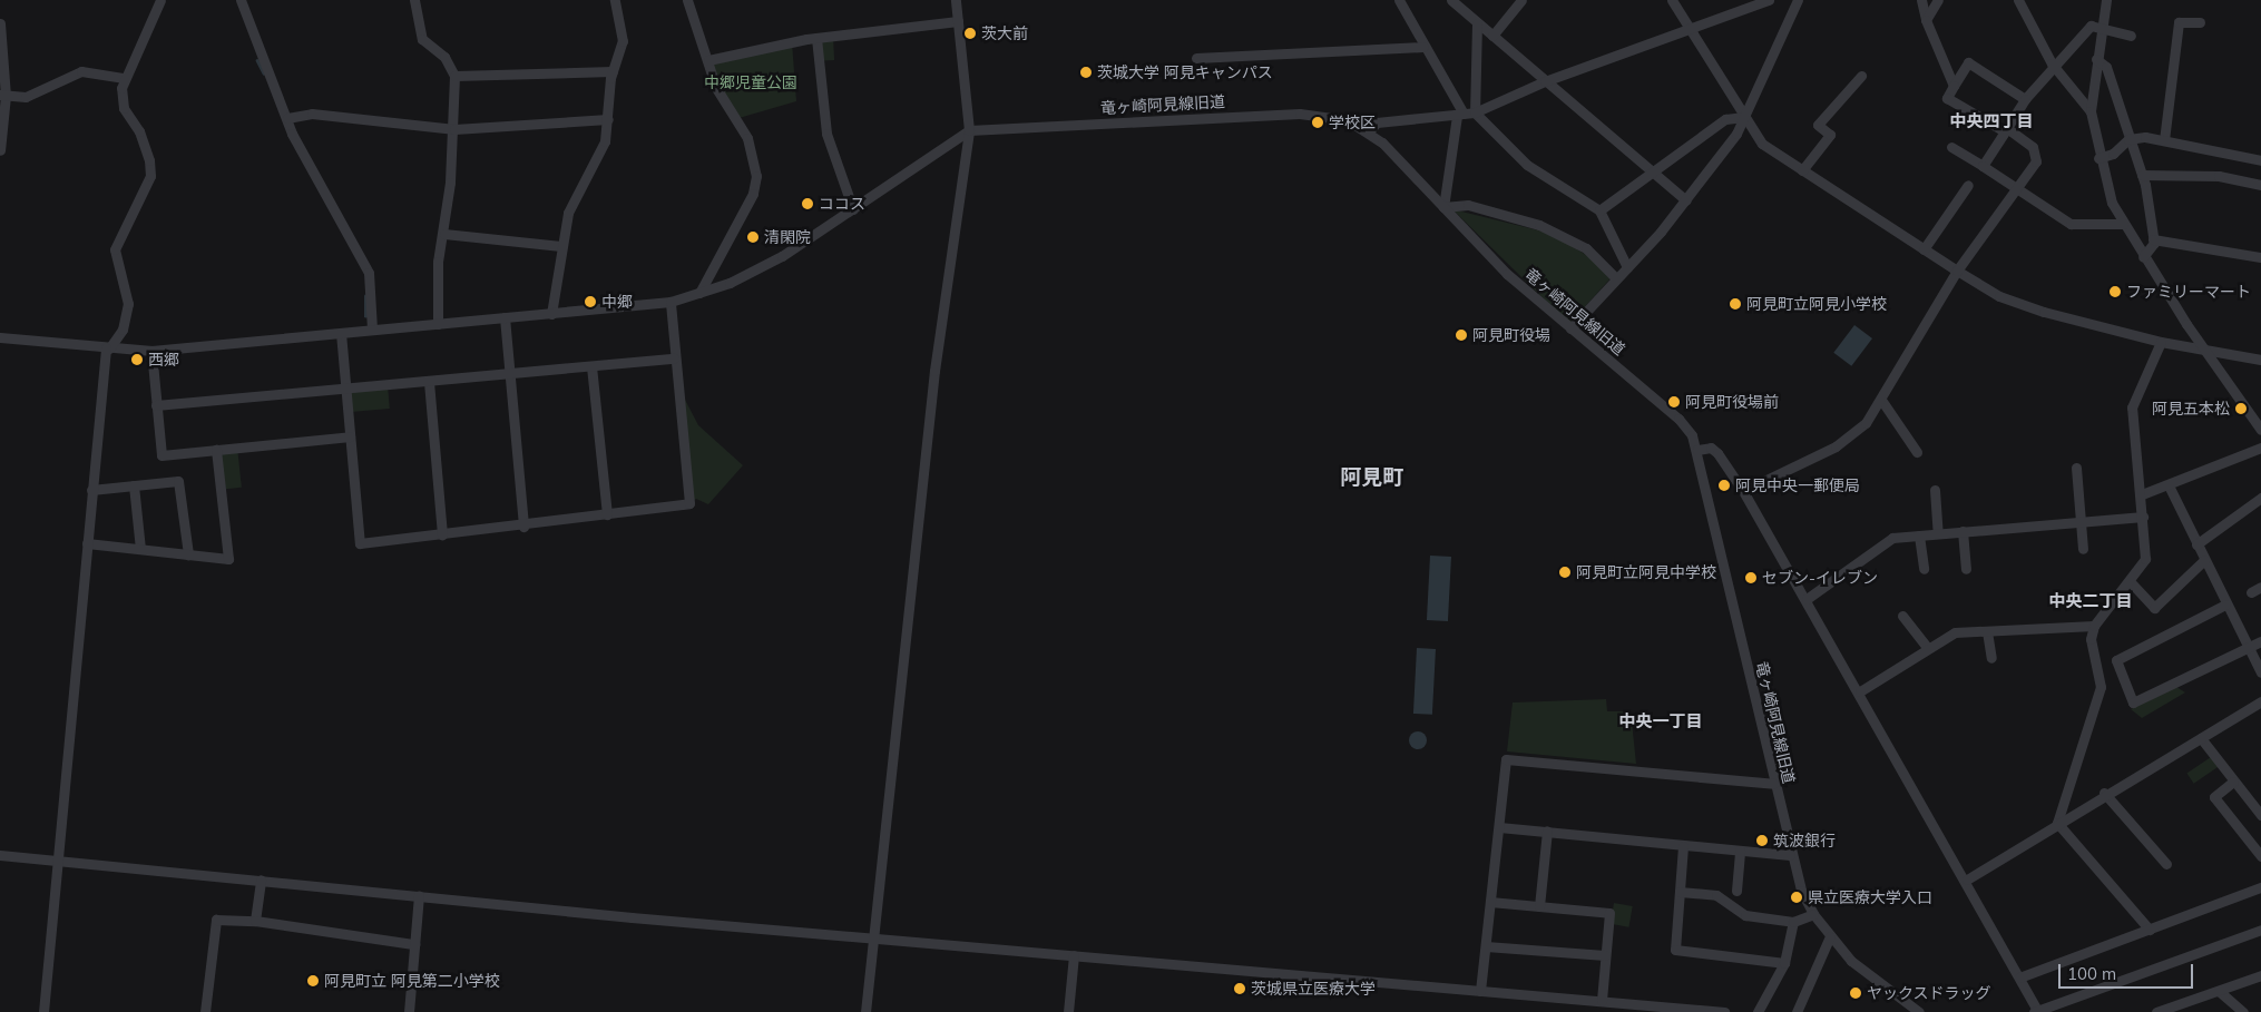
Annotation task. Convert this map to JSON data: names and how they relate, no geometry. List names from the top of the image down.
{
  "streets": {
    "street": ["竜ヶ崎阿見線旧道"]
  },
  "districts": [
    "中央四丁目",
    "阿見町",
    "中央二丁目",
    "中央一丁目"
  ],
  "parks": ["中郷児童公園"],
  "places": [
    "茨大前",
    "茨城大学 阿見キャンパス",
    "学校区",
    "ココス",
    "清閑院",
    "ファミリーマート",
    "中郷",
    "阿見町立阿見小学校",
    "阿見町役場",
    "西郷",
    "阿見町役場前",
    "阿見五本松",
    "阿見中央一郵便局",
    "阿見町立阿見中学校",
    "セブン-イレブン",
    "筑波銀行",
    "県立医療大学入口",
    "阿見町立 阿見第二小学校",
    "茨城県立医療大学",
    "ヤックスドラッグ"
  ],
  "scale_bar": "100 m"
}
